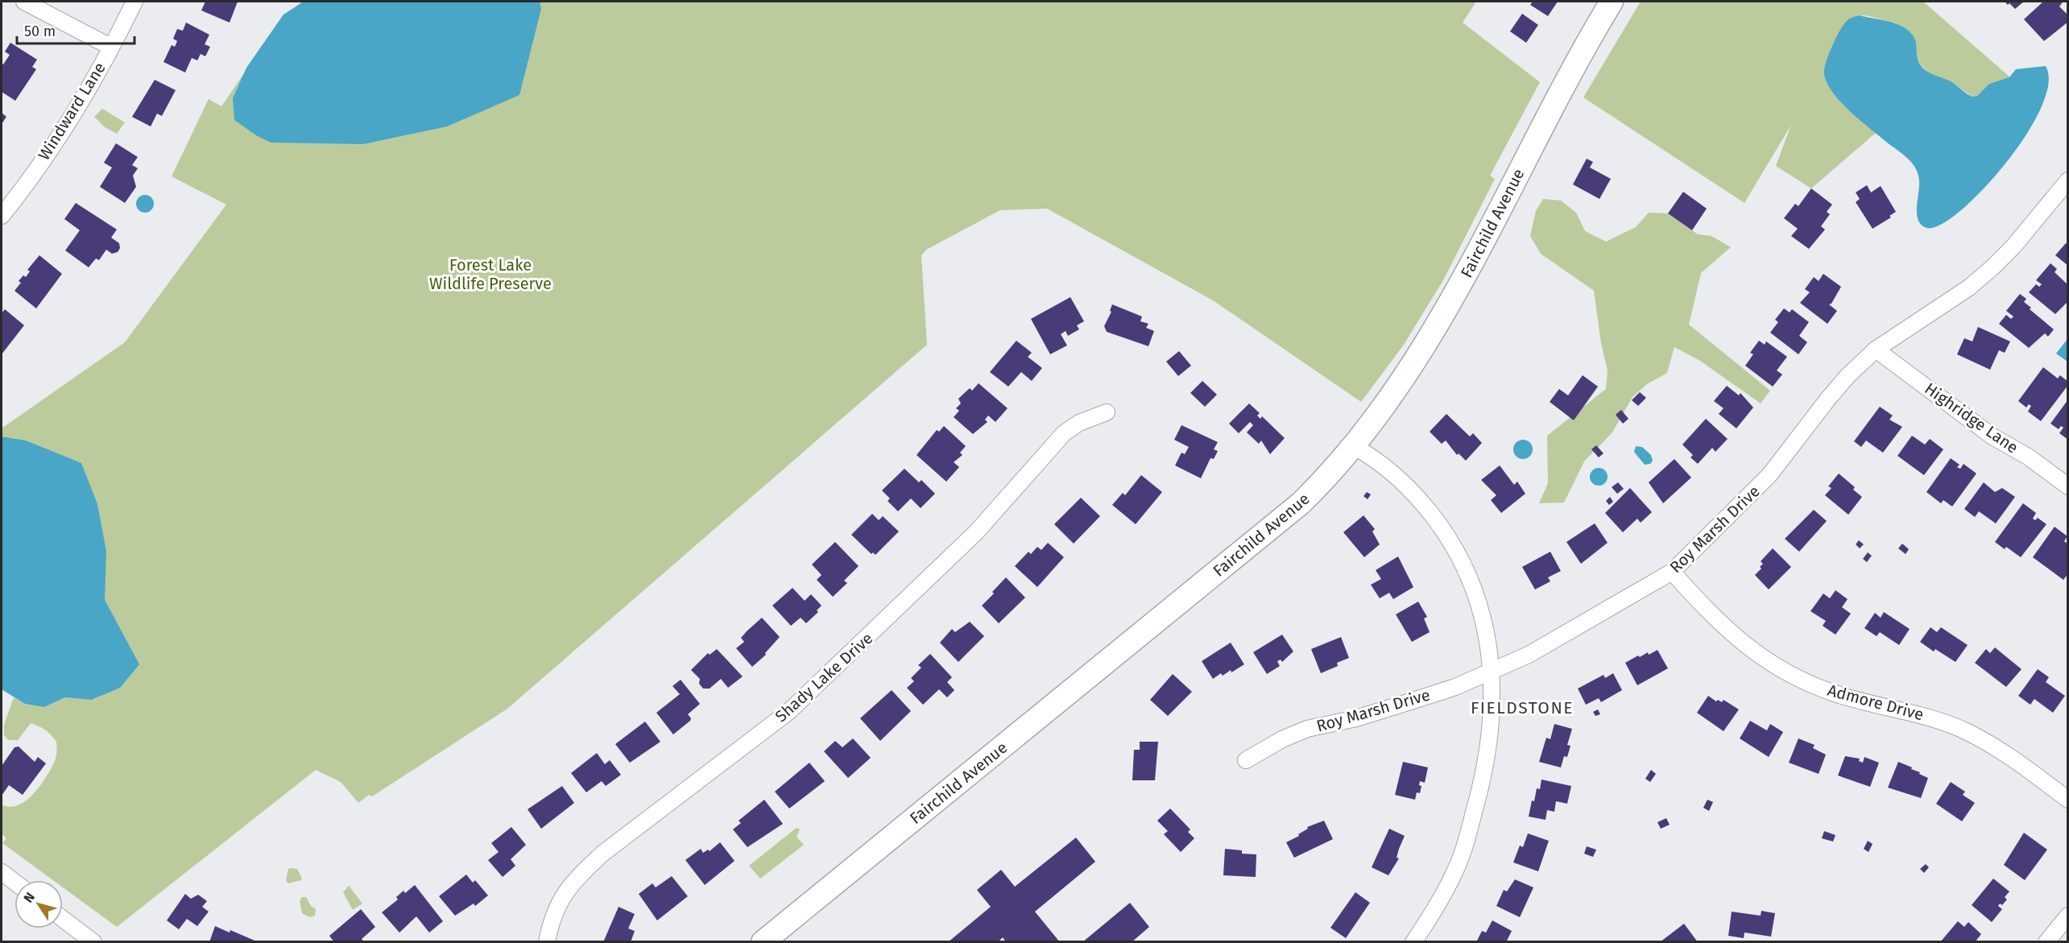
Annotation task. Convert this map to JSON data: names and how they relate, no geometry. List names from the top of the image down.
{
  "streets": {
    "main road": ["Fairchild Avenue"],
    "street": [
      "Windward Lane",
      "Highridge Lane",
      "Roy Marsh Drive",
      "Shady Lake Drive",
      "Admore Drive"
    ]
  },
  "crossings": [
    ["Highridge Lane", "Roy Marsh Drive"],
    ["Roy Marsh Drive", "Admore Drive"]
  ],
  "districts": ["FIELDSTONE"],
  "parks": ["Forest Lake Wildlife Preserve"],
  "scale_bar": "50 m",
  "north": "top left"
}
